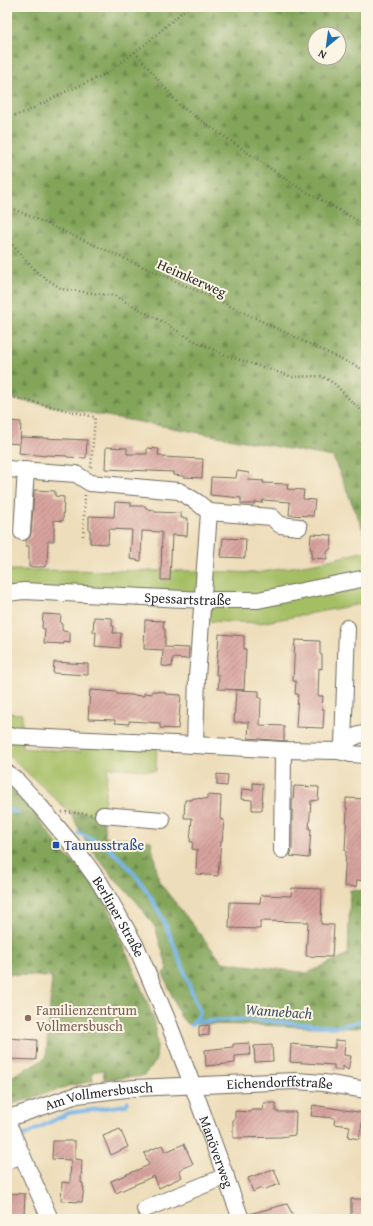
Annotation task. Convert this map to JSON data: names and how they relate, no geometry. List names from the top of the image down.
{
  "streets": {
    "street": [
      "Spessartstraße",
      "Berliner Straße",
      "Eichendorffstraße",
      "Am Vollmersbusch",
      "Manöverweg"
    ],
    "path": ["Heimkerweg"]
  },
  "crossings": [
    ["Berliner Straße", "Eichendorffstraße"],
    ["Berliner Straße", "Am Vollmersbusch"],
    ["Berliner Straße", "Manöverweg"],
    ["Eichendorffstraße", "Am Vollmersbusch"],
    ["Eichendorffstraße", "Manöverweg"],
    ["Am Vollmersbusch", "Manöverweg"]
  ],
  "water": ["Wannebach"],
  "places": {
    "transit": ["Taunusstraße"],
    "other": ["Familienzentrum Vollmersbusch"]
  },
  "north": "bottom left"
}
